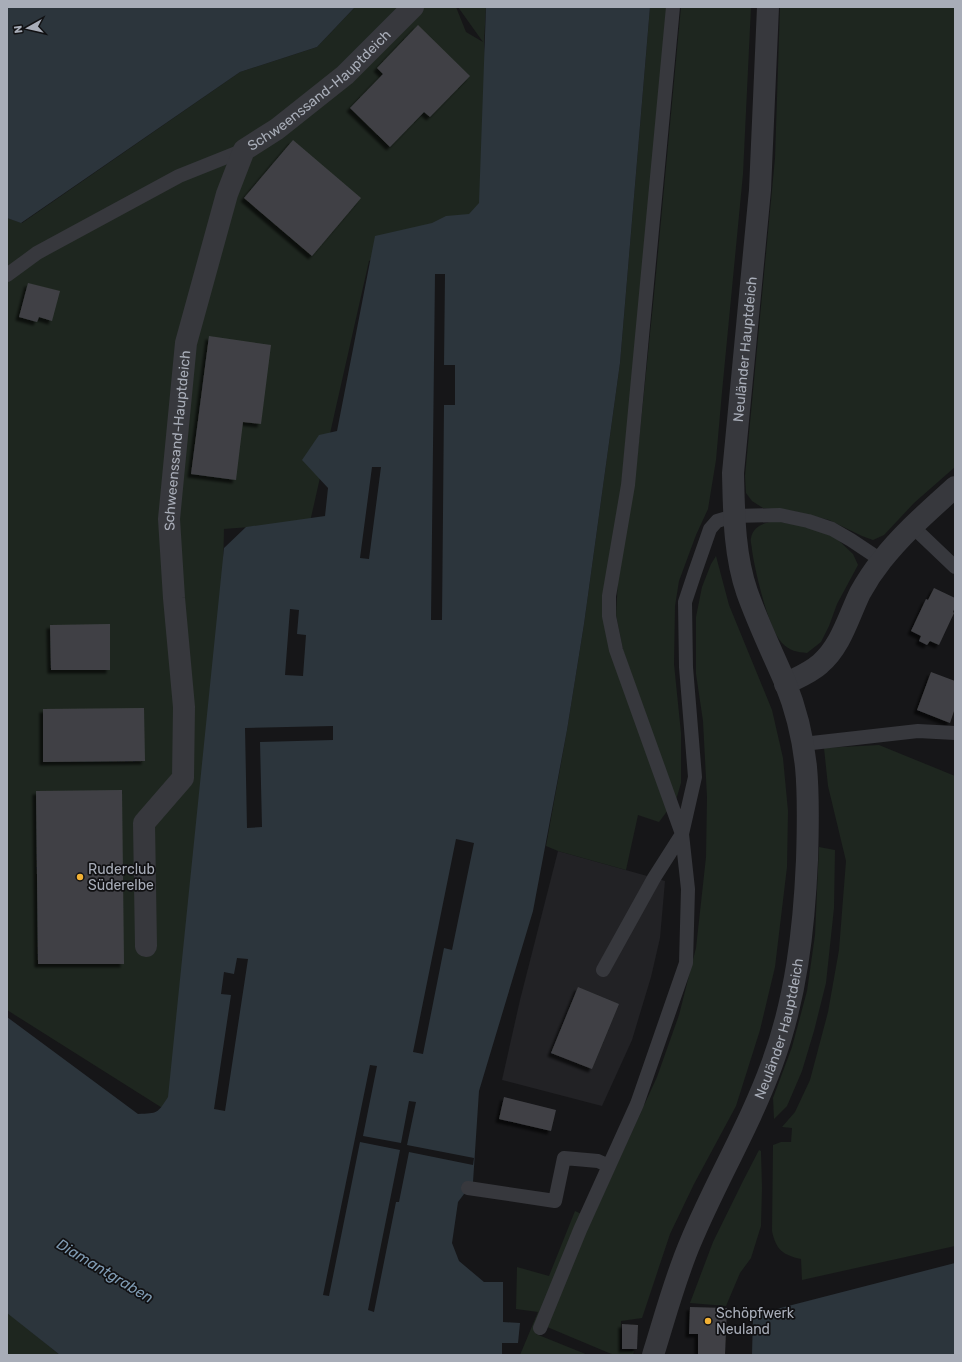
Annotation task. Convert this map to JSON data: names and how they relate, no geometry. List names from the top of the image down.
{
  "streets": {
    "street": ["Schweenssand-Hauptdeich", "Neuländer Hauptdeich"]
  },
  "water": ["Diamantgraben"],
  "places": ["Ruderclub Süderelbe", "Schöpfwerk Neuland"],
  "north": "left"
}
